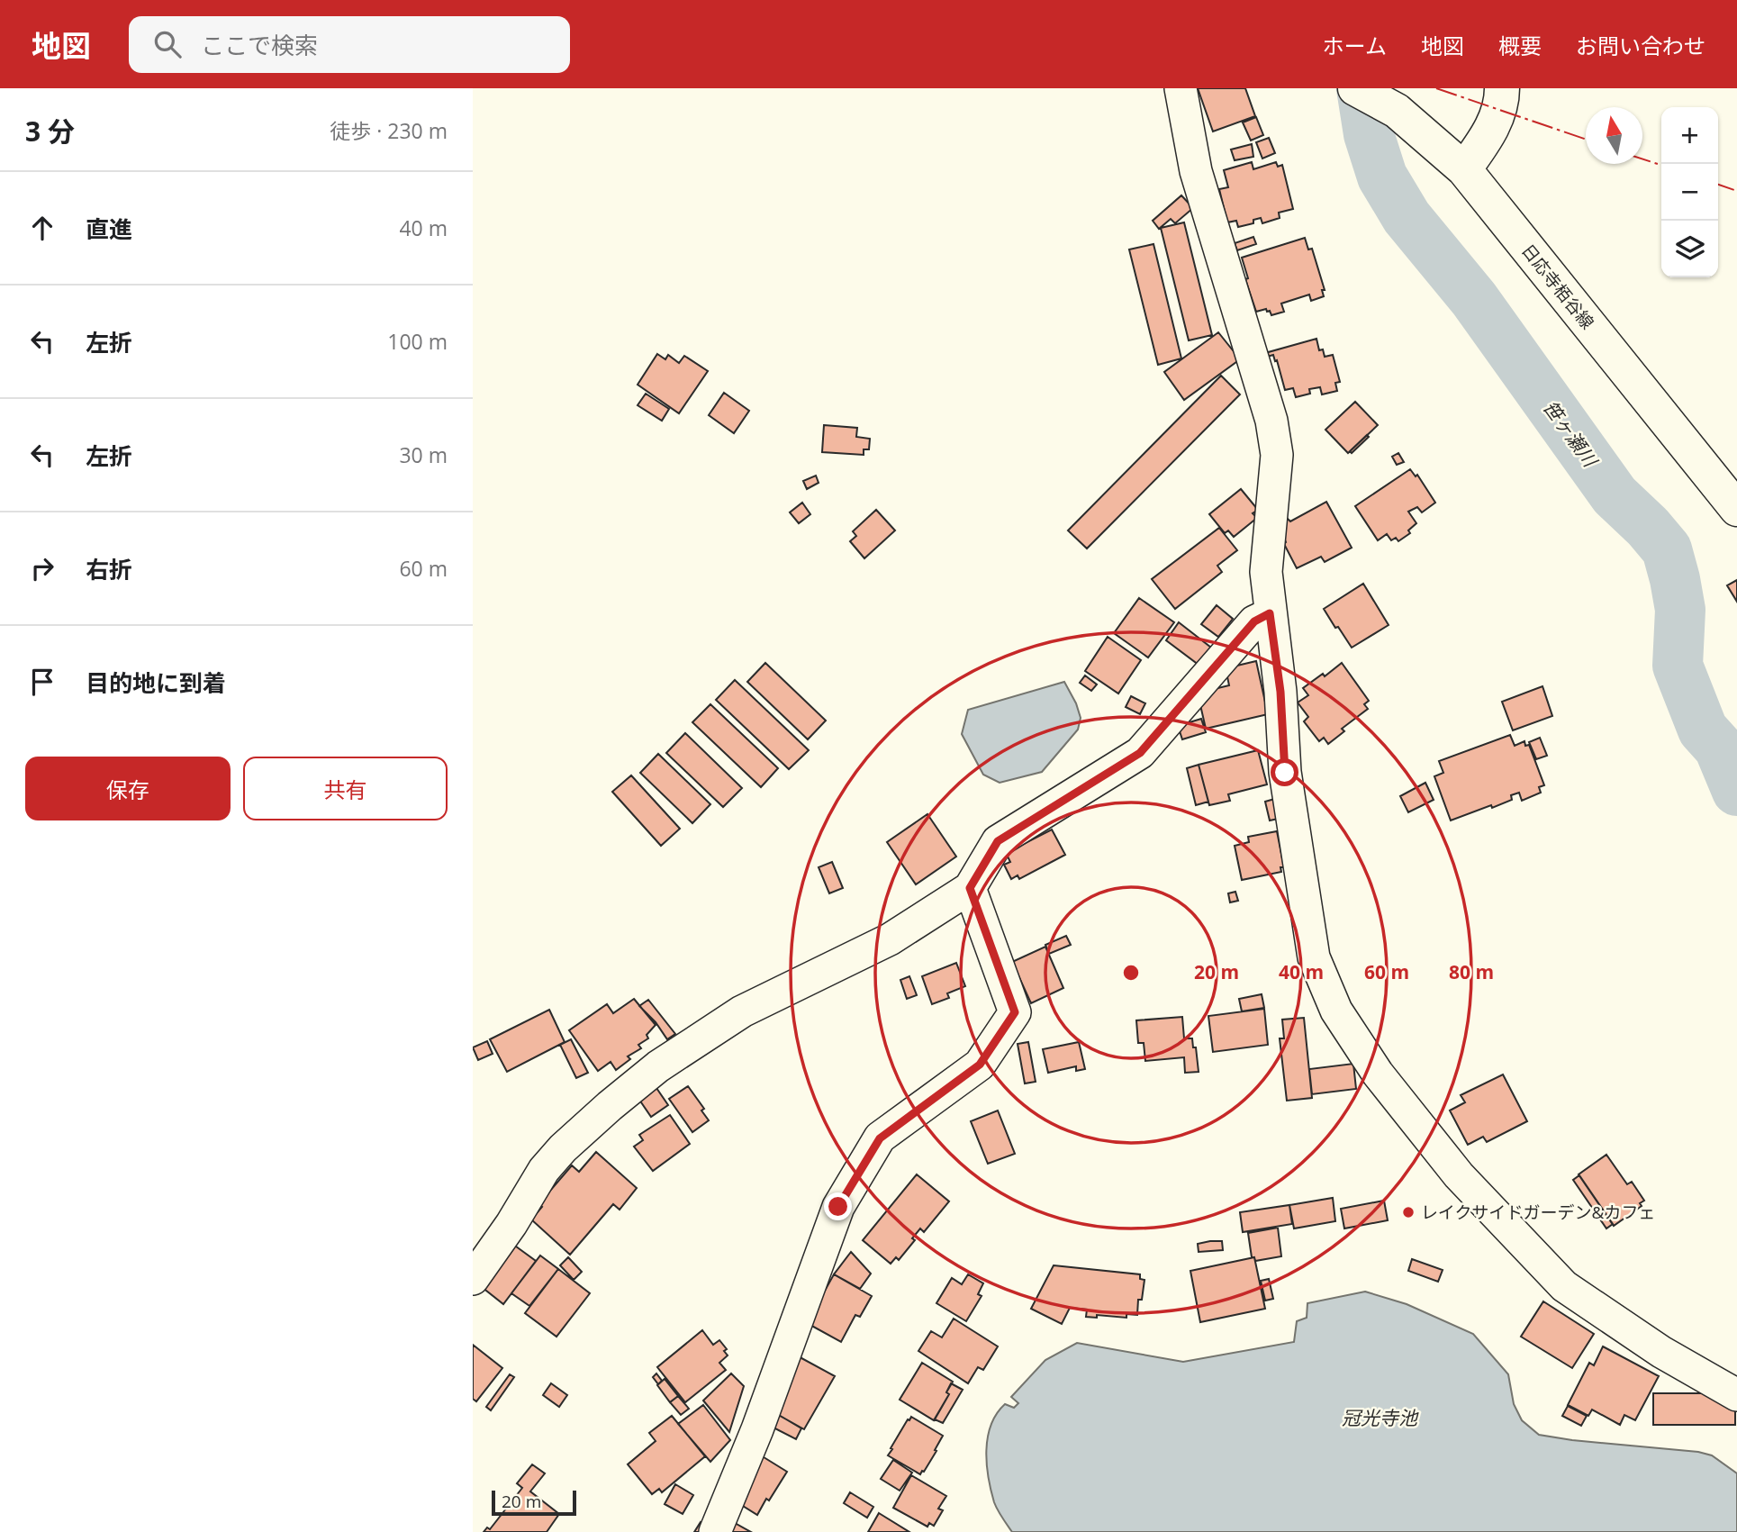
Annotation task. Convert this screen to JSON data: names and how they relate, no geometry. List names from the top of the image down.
{
  "streets": {
    "main road": ["日応寺栢谷線"]
  },
  "water": ["笹ヶ瀬川", "冠光寺池"],
  "places": ["レイクサイドガーデン&カフェ"],
  "scale_bar": "20 m",
  "north": "top",
  "page": {
    "header": "地図",
    "search": "ここで検索",
    "nav": [
      "ホーム",
      "地図",
      "概要",
      "お問い合わせ"
    ],
    "heading": ["3 分", "徒歩 · 230 m"],
    "map_buttons": ["+", "−"],
    "list": [
      ["直進", "40 m"],
      ["左折", "100 m"],
      ["左折", "30 m"],
      ["右折", "60 m"],
      "目的地に到着"
    ],
    "buttons": ["保存", "共有"],
    "scale": "20 m"
  },
  "rings": [
    "20 m",
    "40 m",
    "60 m",
    "80 m"
  ]
}
